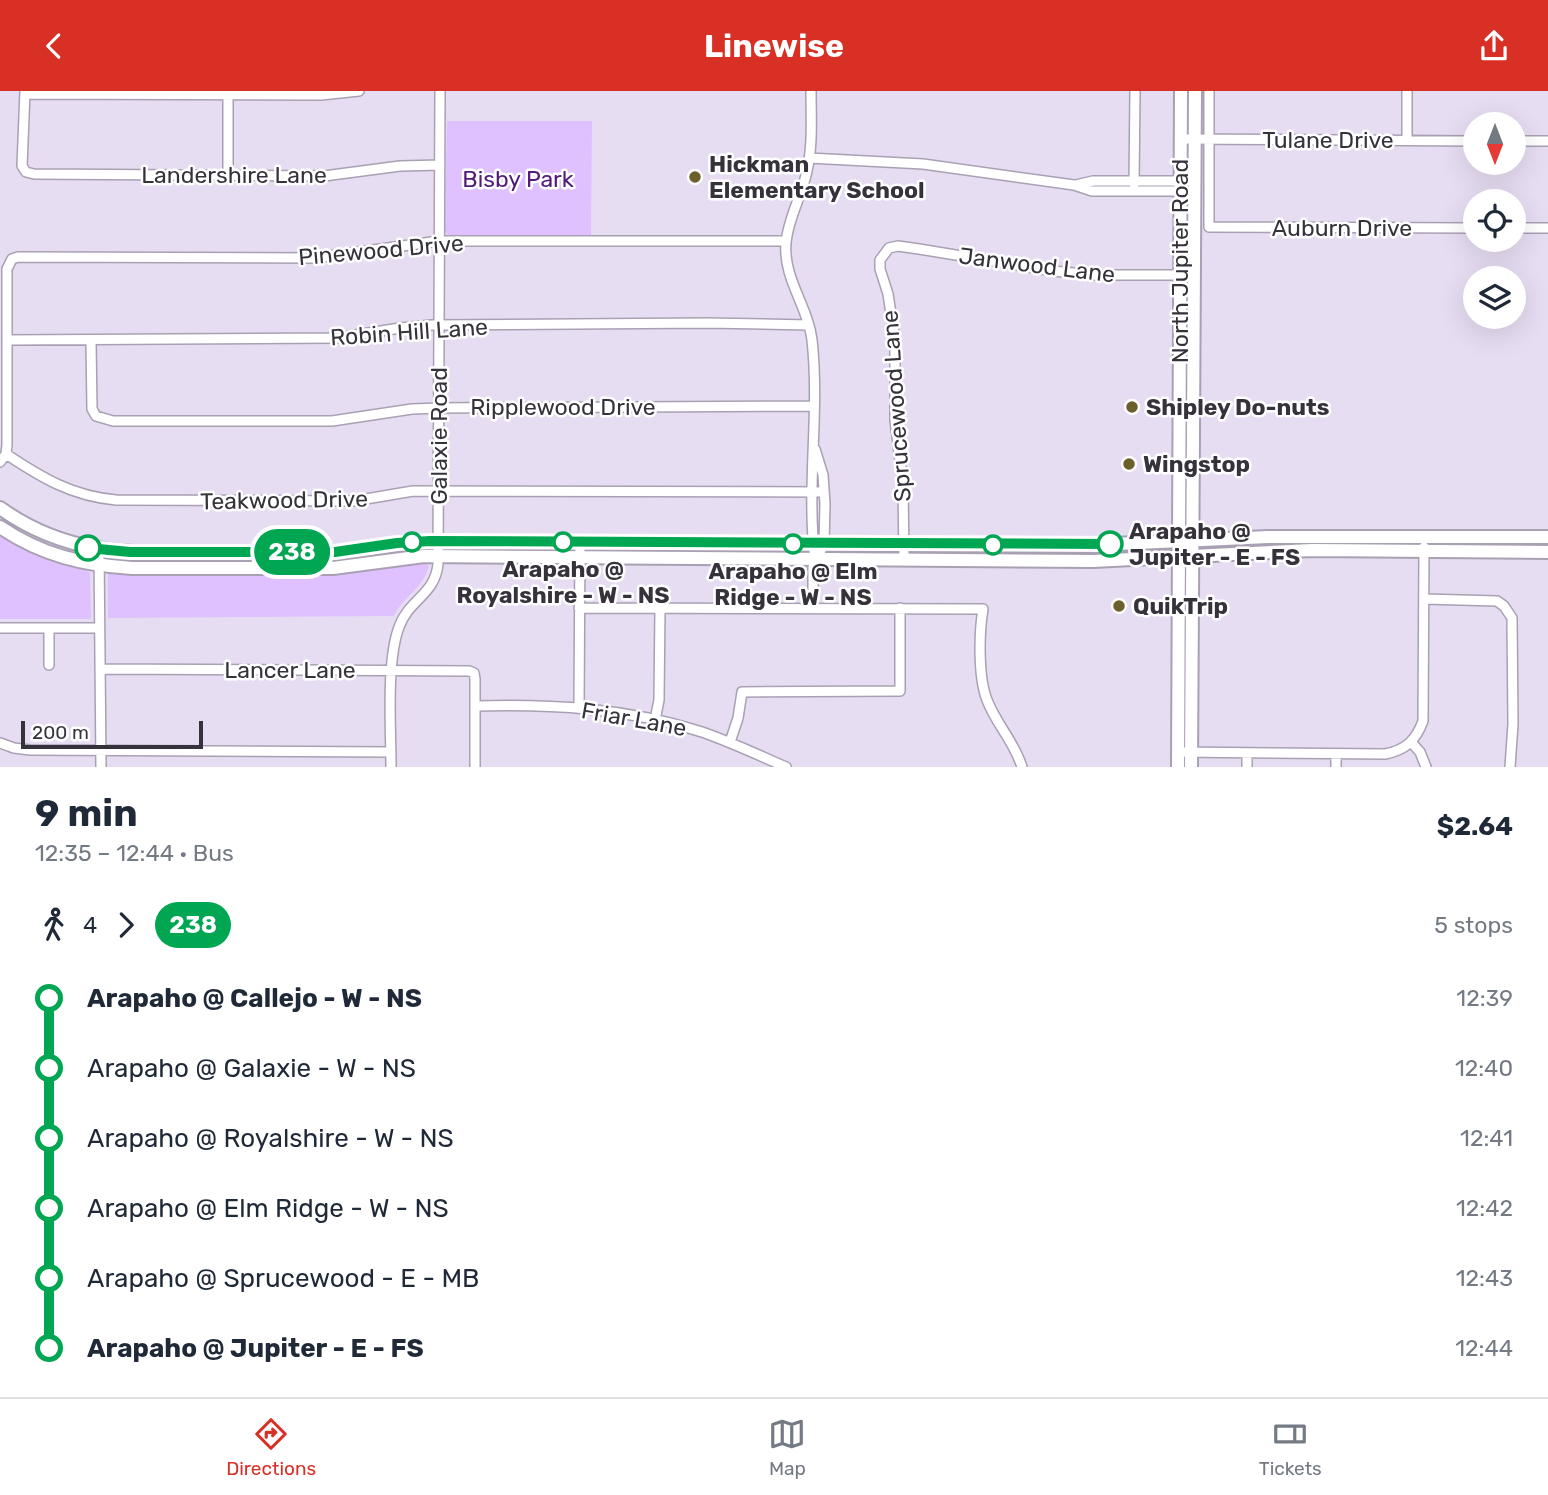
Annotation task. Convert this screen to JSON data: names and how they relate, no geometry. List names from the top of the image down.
{
  "streets": {
    "main road": ["North Jupiter Road"],
    "street": [
      "Tulane Drive",
      "Landershire Lane",
      "Auburn Drive",
      "Pinewood Drive",
      "Janwood Lane",
      "Robin Hill Lane",
      "Sprucewood Lane",
      "Ripplewood Drive",
      "Galaxie Road",
      "Teakwood Drive",
      "Lancer Lane",
      "Friar Lane"
    ]
  },
  "crossings": [
    ["Tulane Drive", "Auburn Drive"],
    ["Tulane Drive", "North Jupiter Road"],
    ["Landershire Lane", "Galaxie Road"],
    ["Pinewood Drive", "Robin Hill Lane"],
    ["Pinewood Drive", "Galaxie Road"],
    ["North Jupiter Road", "Janwood Lane"],
    ["Janwood Lane", "Sprucewood Lane"],
    ["Robin Hill Lane", "Ripplewood Drive"],
    ["Robin Hill Lane", "Galaxie Road"],
    ["Ripplewood Drive", "Galaxie Road"],
    ["Galaxie Road", "Teakwood Drive"],
    ["Galaxie Road", "Lancer Lane"],
    ["Lancer Lane", "Friar Lane"]
  ],
  "parks": ["Bisby Park"],
  "places": [
    "Hickman Elementary School",
    "Shipley Do-nuts",
    "Wingstop",
    "Arapaho @ Royalshire - W - NS",
    "Arapaho @ Elm Ridge - W - NS",
    "Arapaho @ Jupiter - E - FS",
    "QuikTrip"
  ],
  "lines": ["bus line 238"],
  "scale_bar": "200 m",
  "north": "bottom",
  "page": {
    "header": "Linewise",
    "on_map": "238",
    "scale": "200 m",
    "heading": ["9 min", "12:35 – 12:44 · Bus", "$2.64"],
    "legs": ["4", "238", "5 stops"],
    "list": [
      {
        "name": "Arapaho @ Callejo - W - NS",
        "value": "12:39"
      },
      {
        "name": "Arapaho @ Galaxie - W - NS",
        "value": "12:40"
      },
      {
        "name": "Arapaho @ Royalshire - W - NS",
        "value": "12:41"
      },
      {
        "name": "Arapaho @ Elm Ridge - W - NS",
        "value": "12:42"
      },
      {
        "name": "Arapaho @ Sprucewood - E - MB",
        "value": "12:43"
      },
      {
        "name": "Arapaho @ Jupiter - E - FS",
        "value": "12:44"
      }
    ],
    "tabs": ["Directions", "Map", "Tickets"]
  }
}
